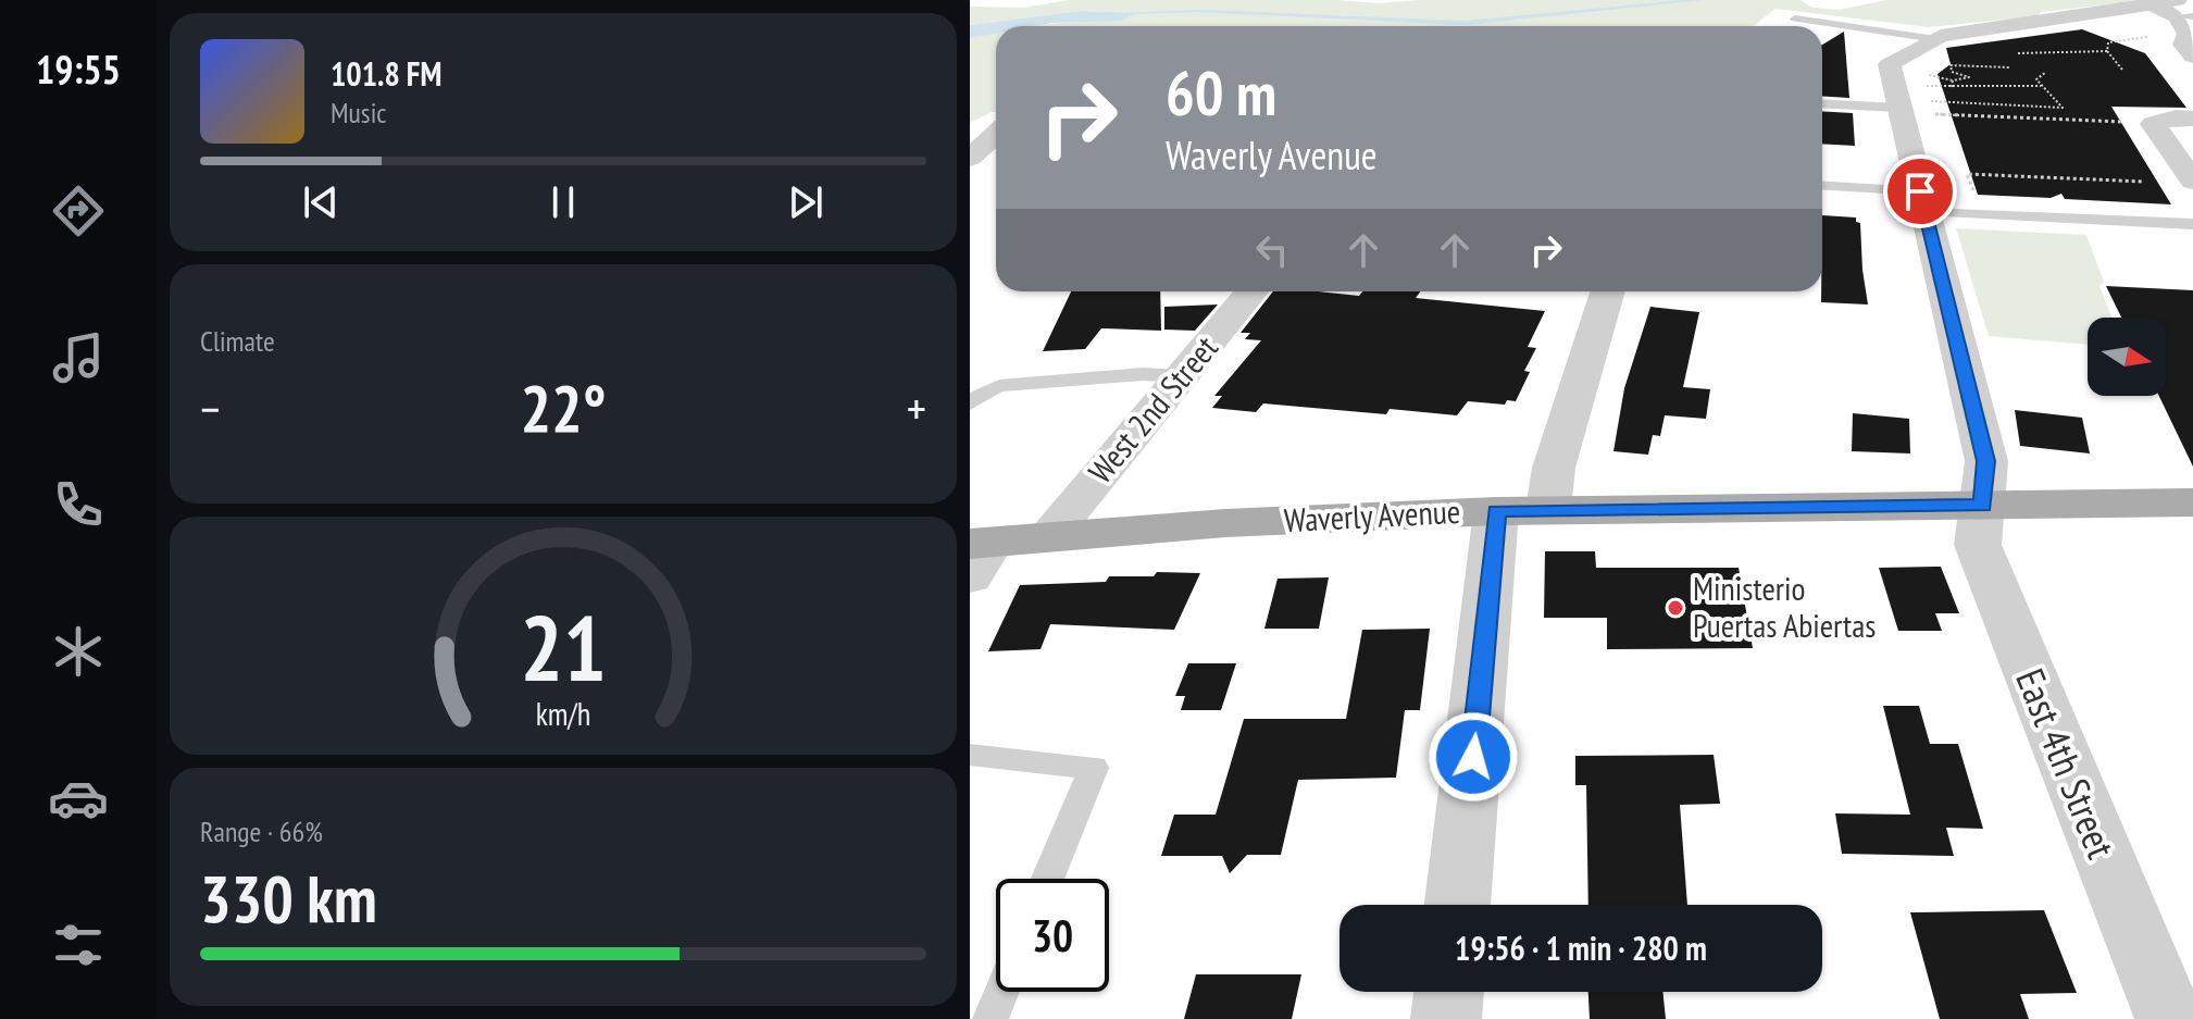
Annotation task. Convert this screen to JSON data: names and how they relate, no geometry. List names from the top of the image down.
{
  "streets": {
    "main road": ["Waverly Avenue"],
    "street": ["West 2nd Street", "East 4th Street"]
  },
  "crossings": [
    ["West 2nd Street", "Waverly Avenue"],
    ["Waverly Avenue", "East 4th Street"]
  ],
  "places": ["Ministerio Puertas Abiertas"],
  "north": "right",
  "page": {
    "tabs": "19:55",
    "turn": ["60 m", "Waverly Avenue"],
    "song": ["101.8 FM", "Music"],
    "tile": [
      "Climate",
      ["Range · 66%", "330 km"]
    ],
    "heat": ["−", "22°", "+"],
    "limit": "30",
    "trip": "19:56 · 1 min · 280 m",
    "gauge": ["21", "km/h"]
  }
}
